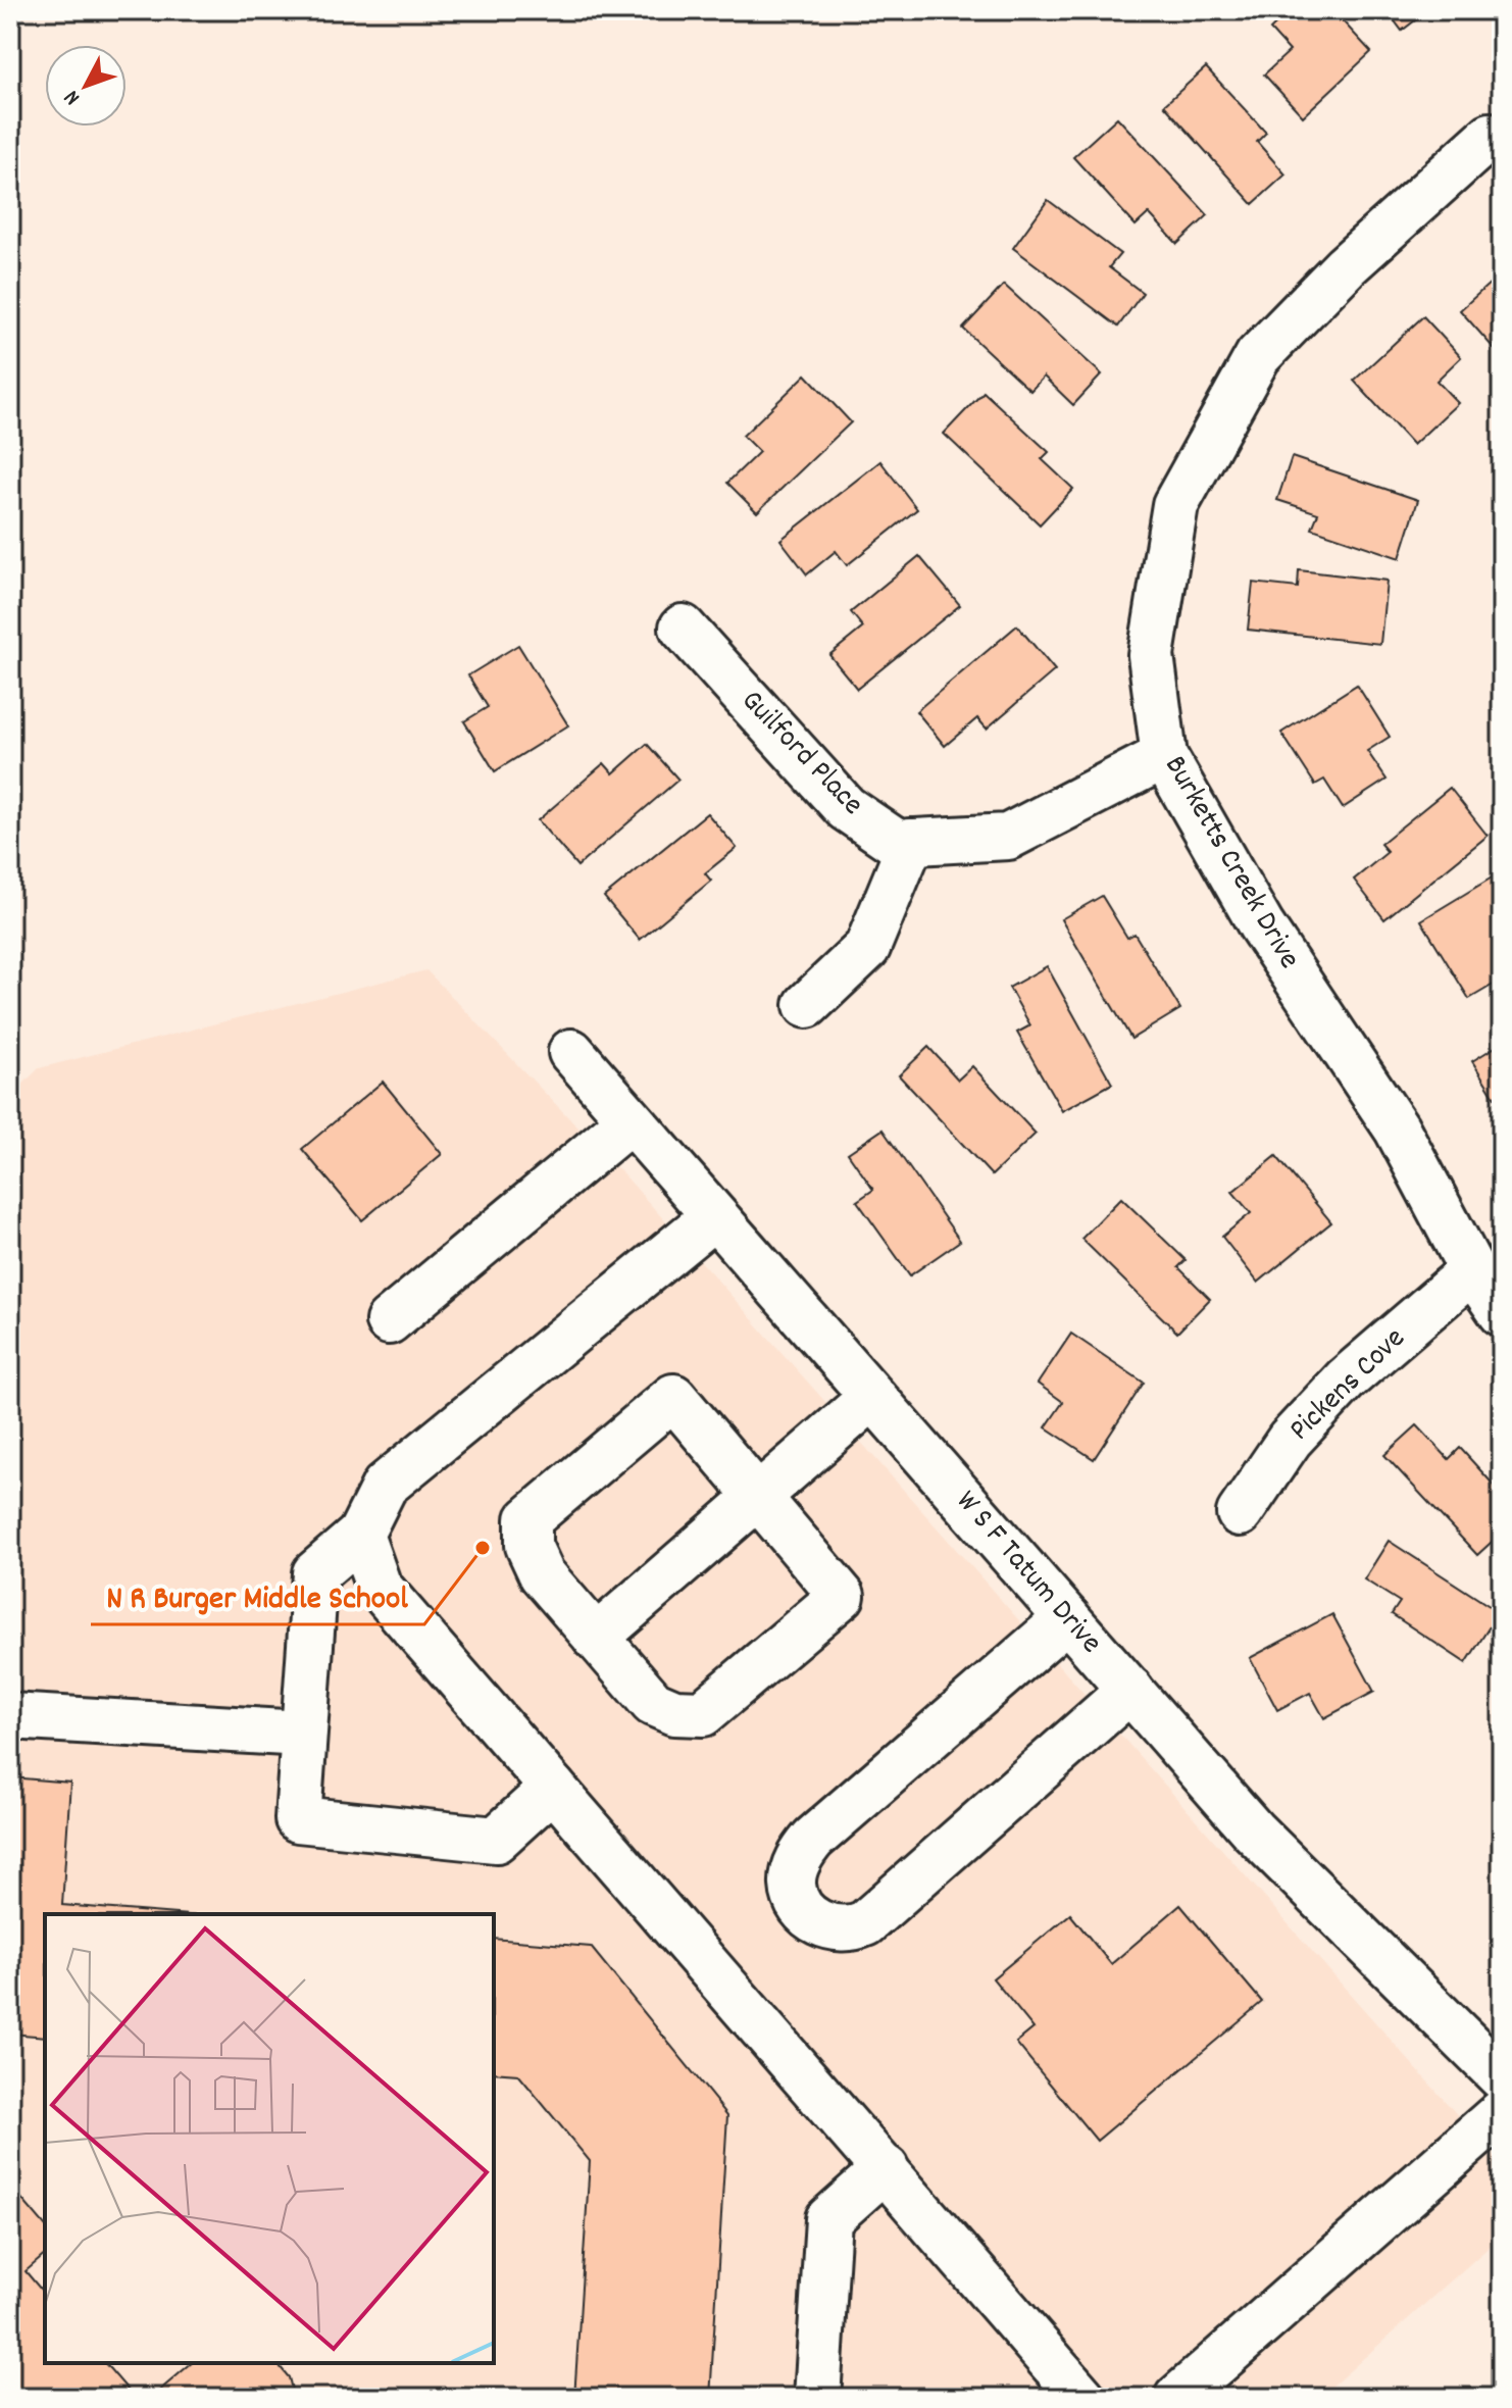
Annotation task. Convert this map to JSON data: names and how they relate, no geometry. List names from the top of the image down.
{
  "streets": {
    "street": [
      "Guilford Place",
      "Burketts Creek Drive",
      "Pickens Cove",
      "W S F Tatum Drive"
    ]
  },
  "crossings": [
    ["Guilford Place", "Burketts Creek Drive"],
    ["Burketts Creek Drive", "Pickens Cove"]
  ],
  "places": ["N R Burger Middle School"],
  "north": "bottom left"
}
